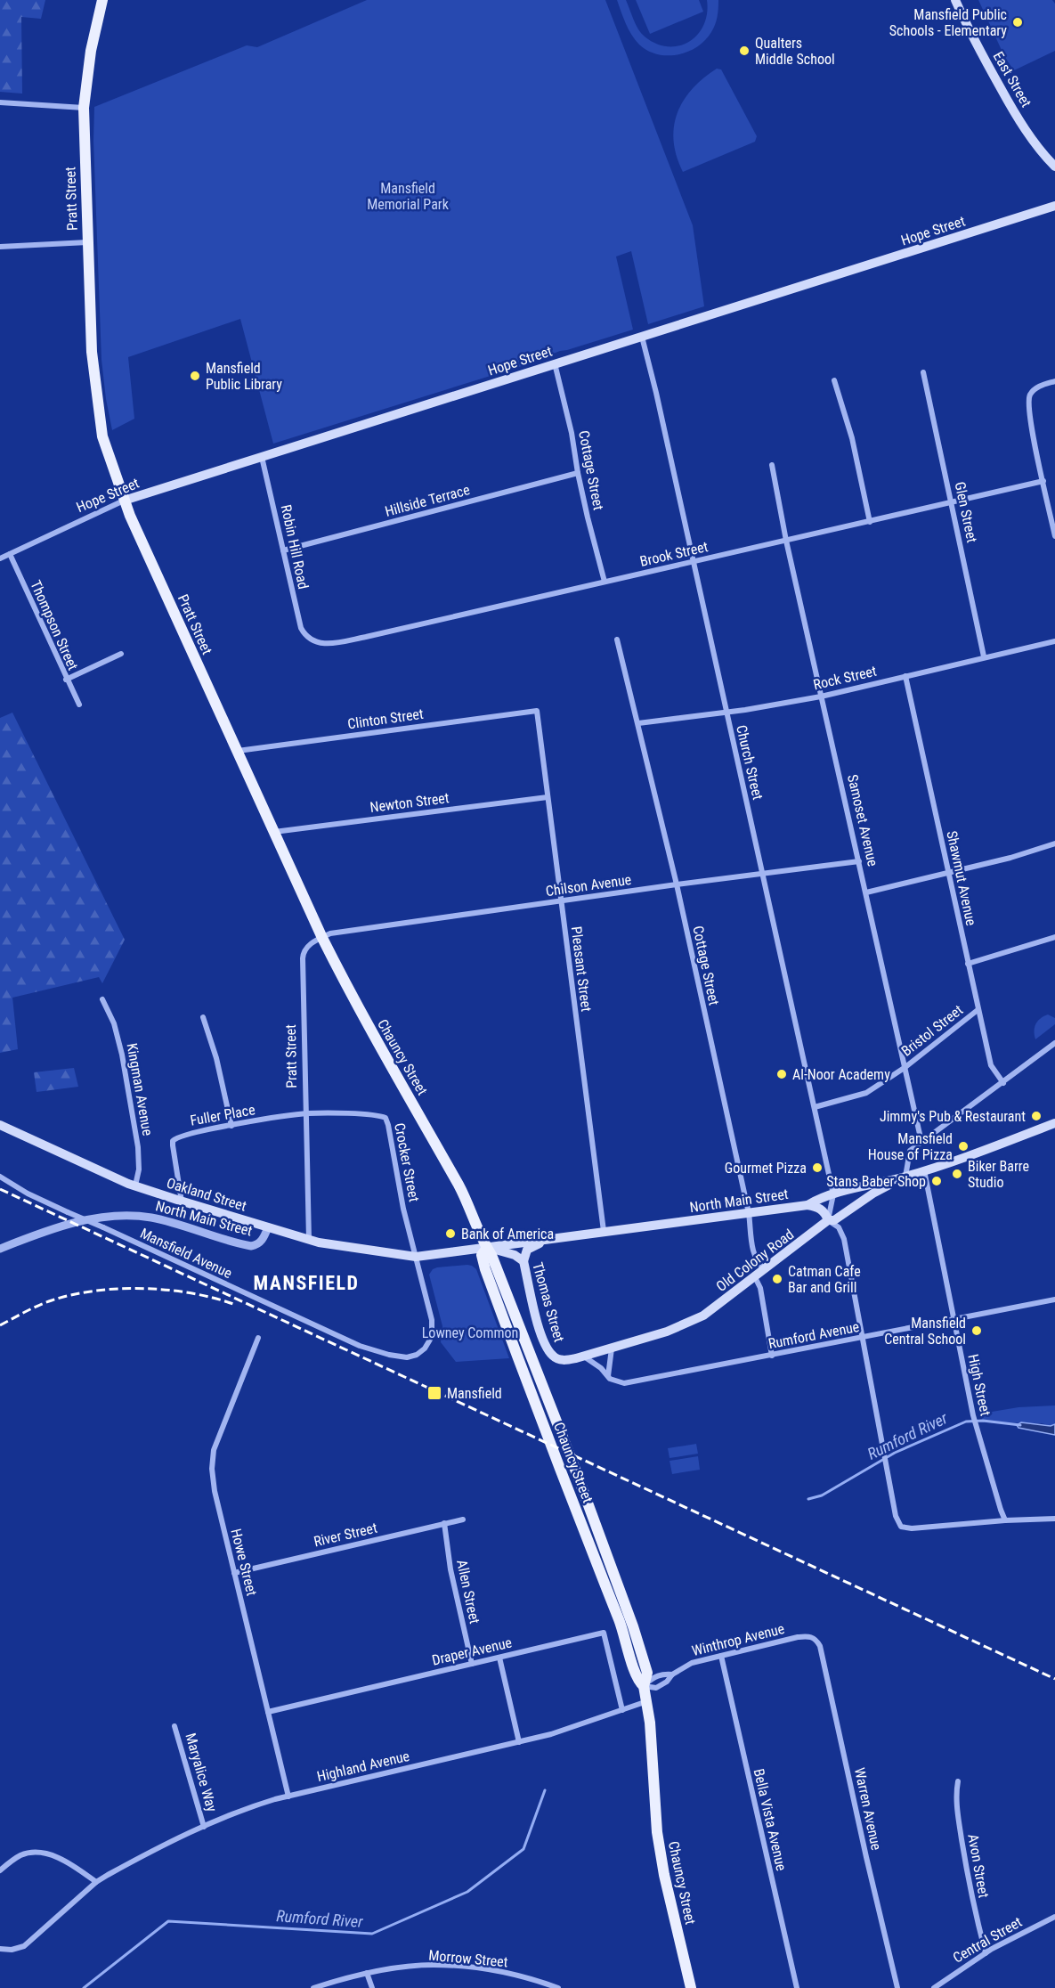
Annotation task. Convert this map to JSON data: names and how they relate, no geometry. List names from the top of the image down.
{
  "streets": {
    "main road": [
      "East Street",
      "Pratt Street",
      "Hope Street",
      "Chauncy Street",
      "Oakland Street",
      "North Main Street",
      "Old Colony Road",
      "Thomas Street"
    ],
    "street": [
      "Cottage Street",
      "Hillside Terrace",
      "Glen Street",
      "Robin Hill Road",
      "Brook Street",
      "Thompson Street",
      "Rock Street",
      "Clinton Street",
      "Church Street",
      "Newton Street",
      "Samoset Avenue",
      "Shawmut Avenue",
      "Chilson Avenue",
      "Pleasant Street",
      "Bristol Street",
      "Kingman Avenue",
      "Fuller Place",
      "Crocker Street",
      "Mansfield Avenue",
      "Rumford Avenue",
      "High Street",
      "River Street",
      "Howe Street",
      "Allen Street",
      "Winthrop Avenue",
      "Draper Avenue",
      "Highland Avenue",
      "Maryalice Way",
      "Warren Avenue",
      "Bella Vista Avenue",
      "Avon Street",
      "Central Street",
      "Morrow Street"
    ]
  },
  "crossings": [
    ["Pratt Street", "Hope Street"],
    ["Pratt Street", "Clinton Street"],
    ["Pratt Street", "Newton Street"],
    ["Pratt Street", "Chilson Avenue"],
    ["Pratt Street", "Chauncy Street"],
    ["Pratt Street", "Fuller Place"],
    ["Pratt Street", "Crocker Street"],
    ["Pratt Street", "Oakland Street"],
    ["Hope Street", "Cottage Street"],
    ["Hope Street", "Robin Hill Road"],
    ["Hope Street", "Thompson Street"],
    ["Hope Street", "Church Street"],
    ["Cottage Street", "Hillside Terrace"],
    ["Cottage Street", "Brook Street"],
    ["Cottage Street", "Rock Street"],
    ["Cottage Street", "Chilson Avenue"],
    ["Cottage Street", "North Main Street"],
    ["Cottage Street", "Old Colony Road"],
    ["Hillside Terrace", "Robin Hill Road"],
    ["Glen Street", "Brook Street"],
    ["Glen Street", "Rock Street"],
    ["Robin Hill Road", "Brook Street"],
    ["Brook Street", "Church Street"],
    ["Brook Street", "Samoset Avenue"],
    ["Rock Street", "Church Street"],
    ["Rock Street", "Samoset Avenue"],
    ["Rock Street", "Shawmut Avenue"],
    ["Clinton Street", "Pleasant Street"],
    ["Church Street", "Chilson Avenue"],
    ["Church Street", "Bristol Street"],
    ["Church Street", "North Main Street"],
    ["Newton Street", "Pleasant Street"],
    ["Samoset Avenue", "Chilson Avenue"],
    ["Samoset Avenue", "Bristol Street"],
    ["Shawmut Avenue", "Bristol Street"],
    ["Chilson Avenue", "Pleasant Street"],
    ["Chilson Avenue", "Chauncy Street"],
    ["Pleasant Street", "North Main Street"],
    ["Chauncy Street", "North Main Street"],
    ["Chauncy Street", "Thomas Street"],
    ["Chauncy Street", "Winthrop Avenue"],
    ["Chauncy Street", "Highland Avenue"],
    ["Kingman Avenue", "Oakland Street"],
    ["Fuller Place", "Crocker Street"],
    ["Fuller Place", "Oakland Street"],
    ["Crocker Street", "Oakland Street"],
    ["Crocker Street", "North Main Street"],
    ["Crocker Street", "Mansfield Avenue"],
    ["Oakland Street", "North Main Street"],
    ["Oakland Street", "Mansfield Avenue"],
    ["North Main Street", "Mansfield Avenue"],
    ["North Main Street", "Old Colony Road"],
    ["North Main Street", "Thomas Street"],
    ["North Main Street", "High Street"],
    ["Old Colony Road", "Thomas Street"],
    ["Rumford Avenue", "High Street"],
    ["River Street", "Howe Street"],
    ["River Street", "Allen Street"],
    ["Howe Street", "Draper Avenue"],
    ["Howe Street", "Highland Avenue"],
    ["Allen Street", "Draper Avenue"],
    ["Winthrop Avenue", "Warren Avenue"],
    ["Winthrop Avenue", "Bella Vista Avenue"],
    ["Draper Avenue", "Highland Avenue"],
    ["Highland Avenue", "Maryalice Way"],
    ["Avon Street", "Central Street"]
  ],
  "districts": ["MANSFIELD"],
  "water": ["Rumford River"],
  "parks": ["Mansfield Memorial Park", "Lowney Common"],
  "places": {
    "other": [
      "Mansfield Public Schools - Elementary",
      "Qualters Middle School",
      "Mansfield Public Library",
      "Al-Noor Academy",
      "Jimmy's Pub & Restaurant",
      "Mansfield House of Pizza",
      "Gourmet Pizza",
      "Biker Barre Studio",
      "Stans Baber Shop",
      "Bank of America",
      "Catman Cafe Bar and Grill",
      "Mansfield Central School"
    ],
    "transit": ["Mansfield"]
  }
}
